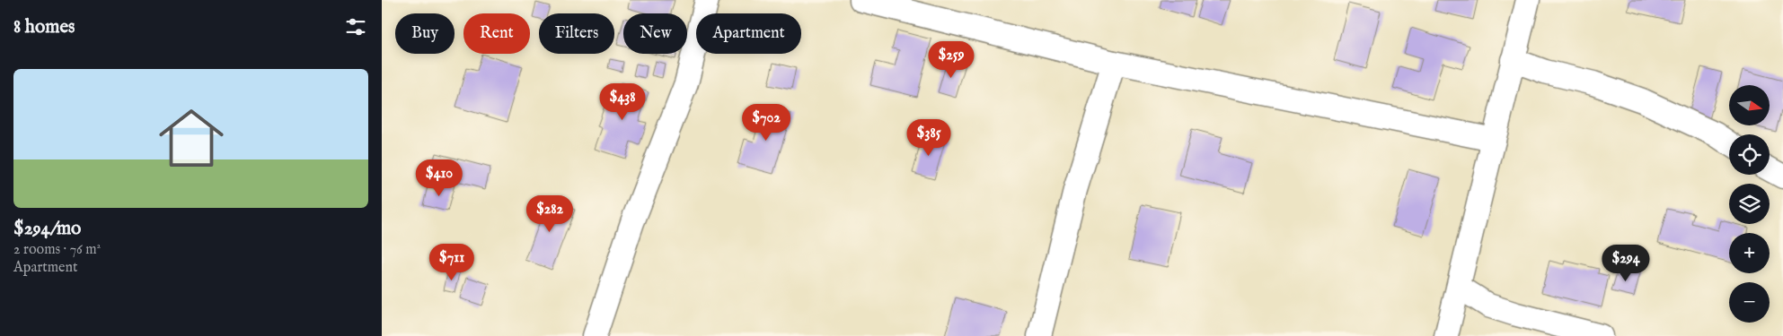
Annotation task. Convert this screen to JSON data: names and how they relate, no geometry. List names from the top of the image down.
{
  "north": "right",
  "page": {
    "heading": "8 homes",
    "chip": [
      "Buy",
      "Rent",
      "Filters",
      "New",
      "Apartment"
    ],
    "price": [
      "$259",
      "$438",
      "$702",
      "$385",
      "$410",
      "$282",
      "$711",
      "$294"
    ],
    "list": [
      {
        "name": "$294/mo",
        "note": "2 rooms · 76 m² · Apartment"
      }
    ],
    "map_buttons": ["+", "−"]
  }
}
